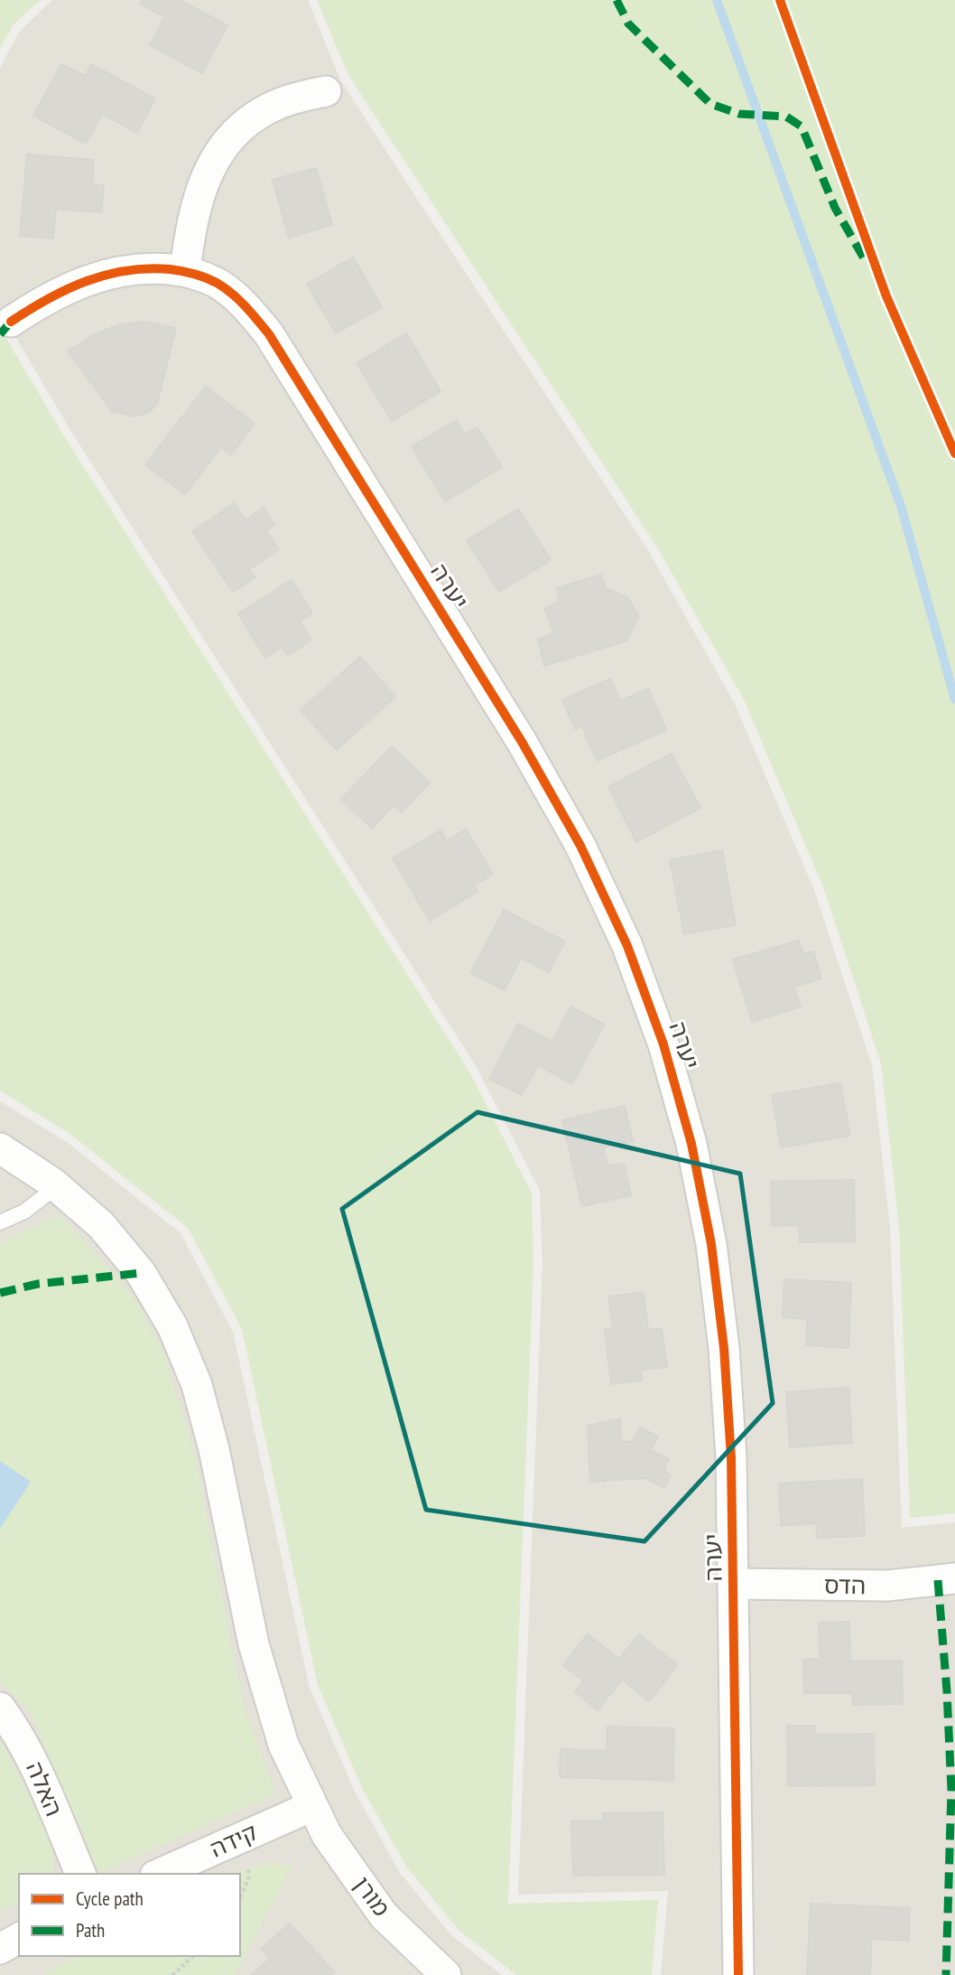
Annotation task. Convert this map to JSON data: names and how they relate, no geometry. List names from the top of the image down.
{
  "streets": {
    "street": [
      "יערה",
      "הדס",
      "האלה",
      "קידה",
      "מורן"
    ]
  },
  "crossings": [
    ["יערה", "הדס"],
    ["קידה", "מורן"]
  ],
  "legend": ["Cycle path", "Path"]
}
